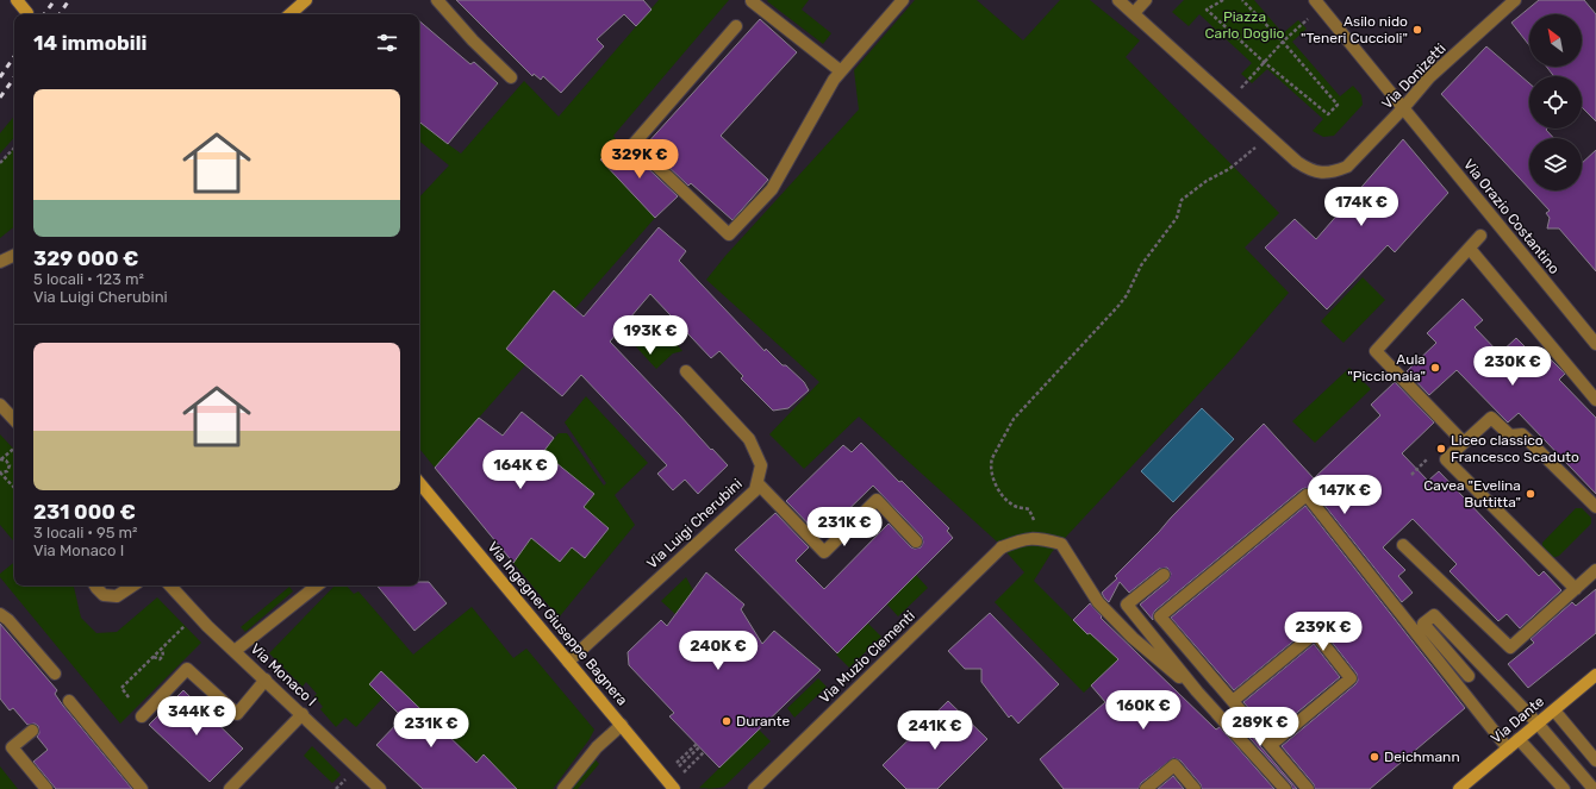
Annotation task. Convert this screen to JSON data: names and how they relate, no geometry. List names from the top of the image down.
{
  "streets": {
    "main road": ["Via Ingegner Giuseppe Bagnera", "Via Dante"],
    "street": [
      "Via Donizetti",
      "Via Orazio Costantino",
      "Via Luigi Cherubini",
      "Via Muzio Clementi",
      "Via Monaco I"
    ]
  },
  "crossings": [
    ["Via Donizetti", "Via Orazio Costantino"],
    ["Via Luigi Cherubini", "Via Ingegner Giuseppe Bagnera"]
  ],
  "parks": ["Piazza Carlo Doglio"],
  "places": [
    "Asilo nido \"Teneri Cuccioli\"",
    "Aula \"Piccionaia\"",
    "Liceo classico Francesco Scaduto",
    "Cavea \"Evelina Buttitta\"",
    "Durante",
    "Deichmann"
  ],
  "north": "top left",
  "page": {
    "heading": "14 immobili",
    "list": [
      {
        "name": "329 000 €",
        "note": "5 locali · 123 m² · Via Luigi Cherubini"
      },
      {
        "name": "231 000 €",
        "note": "3 locali · 95 m² · Via Monaco I"
      }
    ],
    "price": [
      "329K €",
      "174K €",
      "193K €",
      "230K €",
      "164K €",
      "147K €",
      "231K €",
      "239K €",
      "240K €",
      "160K €",
      "344K €",
      "289K €",
      "231K €",
      "241K €"
    ]
  }
}
